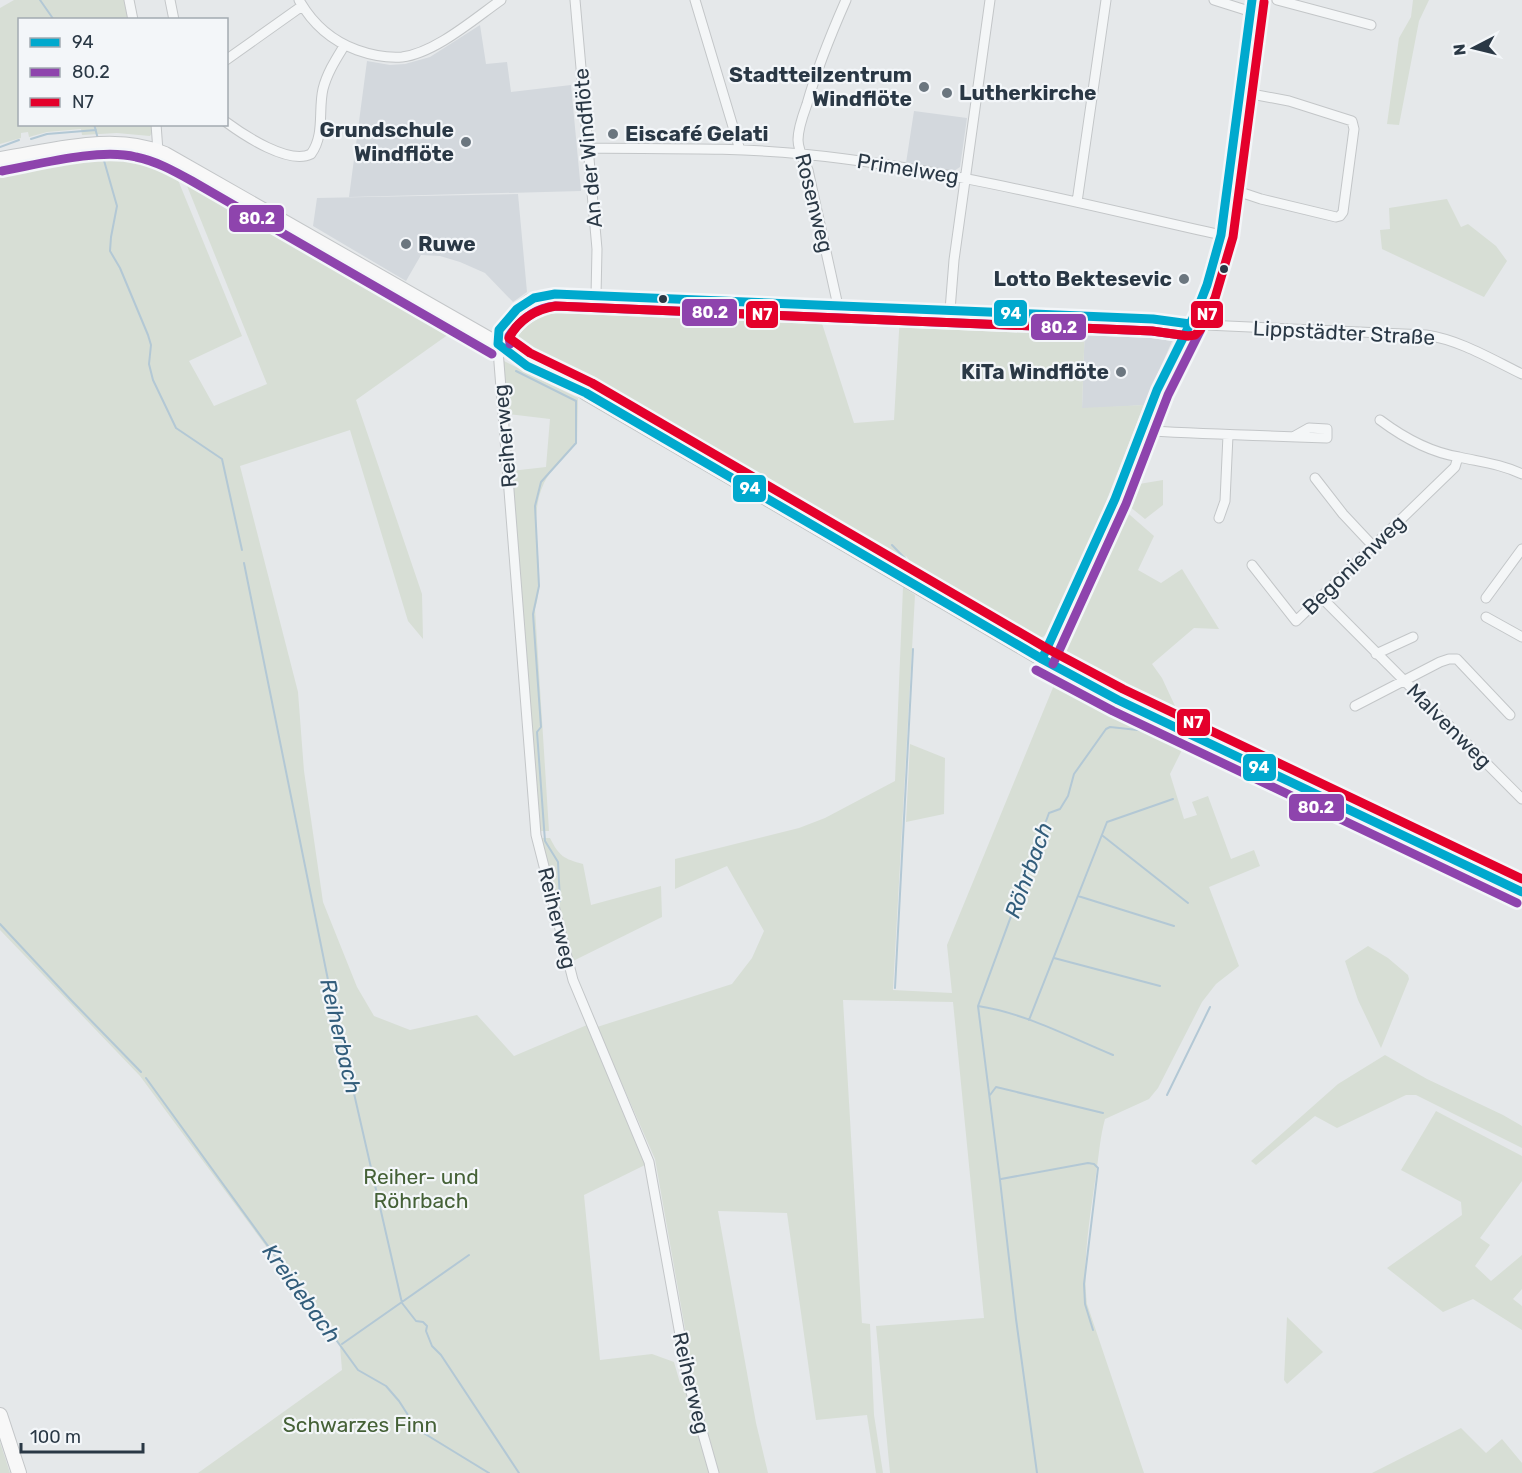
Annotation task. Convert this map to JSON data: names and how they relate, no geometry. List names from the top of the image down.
{
  "streets": {
    "street": [
      "An der Windflöte",
      "Primelweg",
      "Rosenweg",
      "Lippstädter Straße",
      "Reiherweg",
      "Begonienweg",
      "Malvenweg"
    ]
  },
  "crossings": [
    ["An der Windflöte", "Primelweg"],
    ["An der Windflöte", "Lippstädter Straße"],
    ["Primelweg", "Rosenweg"],
    ["Rosenweg", "Lippstädter Straße"],
    ["Lippstädter Straße", "Reiherweg"],
    ["Begonienweg", "Malvenweg"]
  ],
  "water": ["Röhrbach", "Reiherbach", "Kreidebach"],
  "parks": ["Reiher- und Röhrbach", "Schwarzes Finn"],
  "places": [
    "Stadtteilzentrum Windflöte",
    "Lutherkirche",
    "Eiscafé Gelati",
    "Grundschule Windflöte",
    "Ruwe",
    "Lotto Bektesevic",
    "KiTa Windflöte"
  ],
  "lines": ["transit line 94", "transit line N7", "transit line 80.2"],
  "legend": ["94", "80.2", "N7"],
  "scale_bar": "100 m",
  "north": "left"
}
